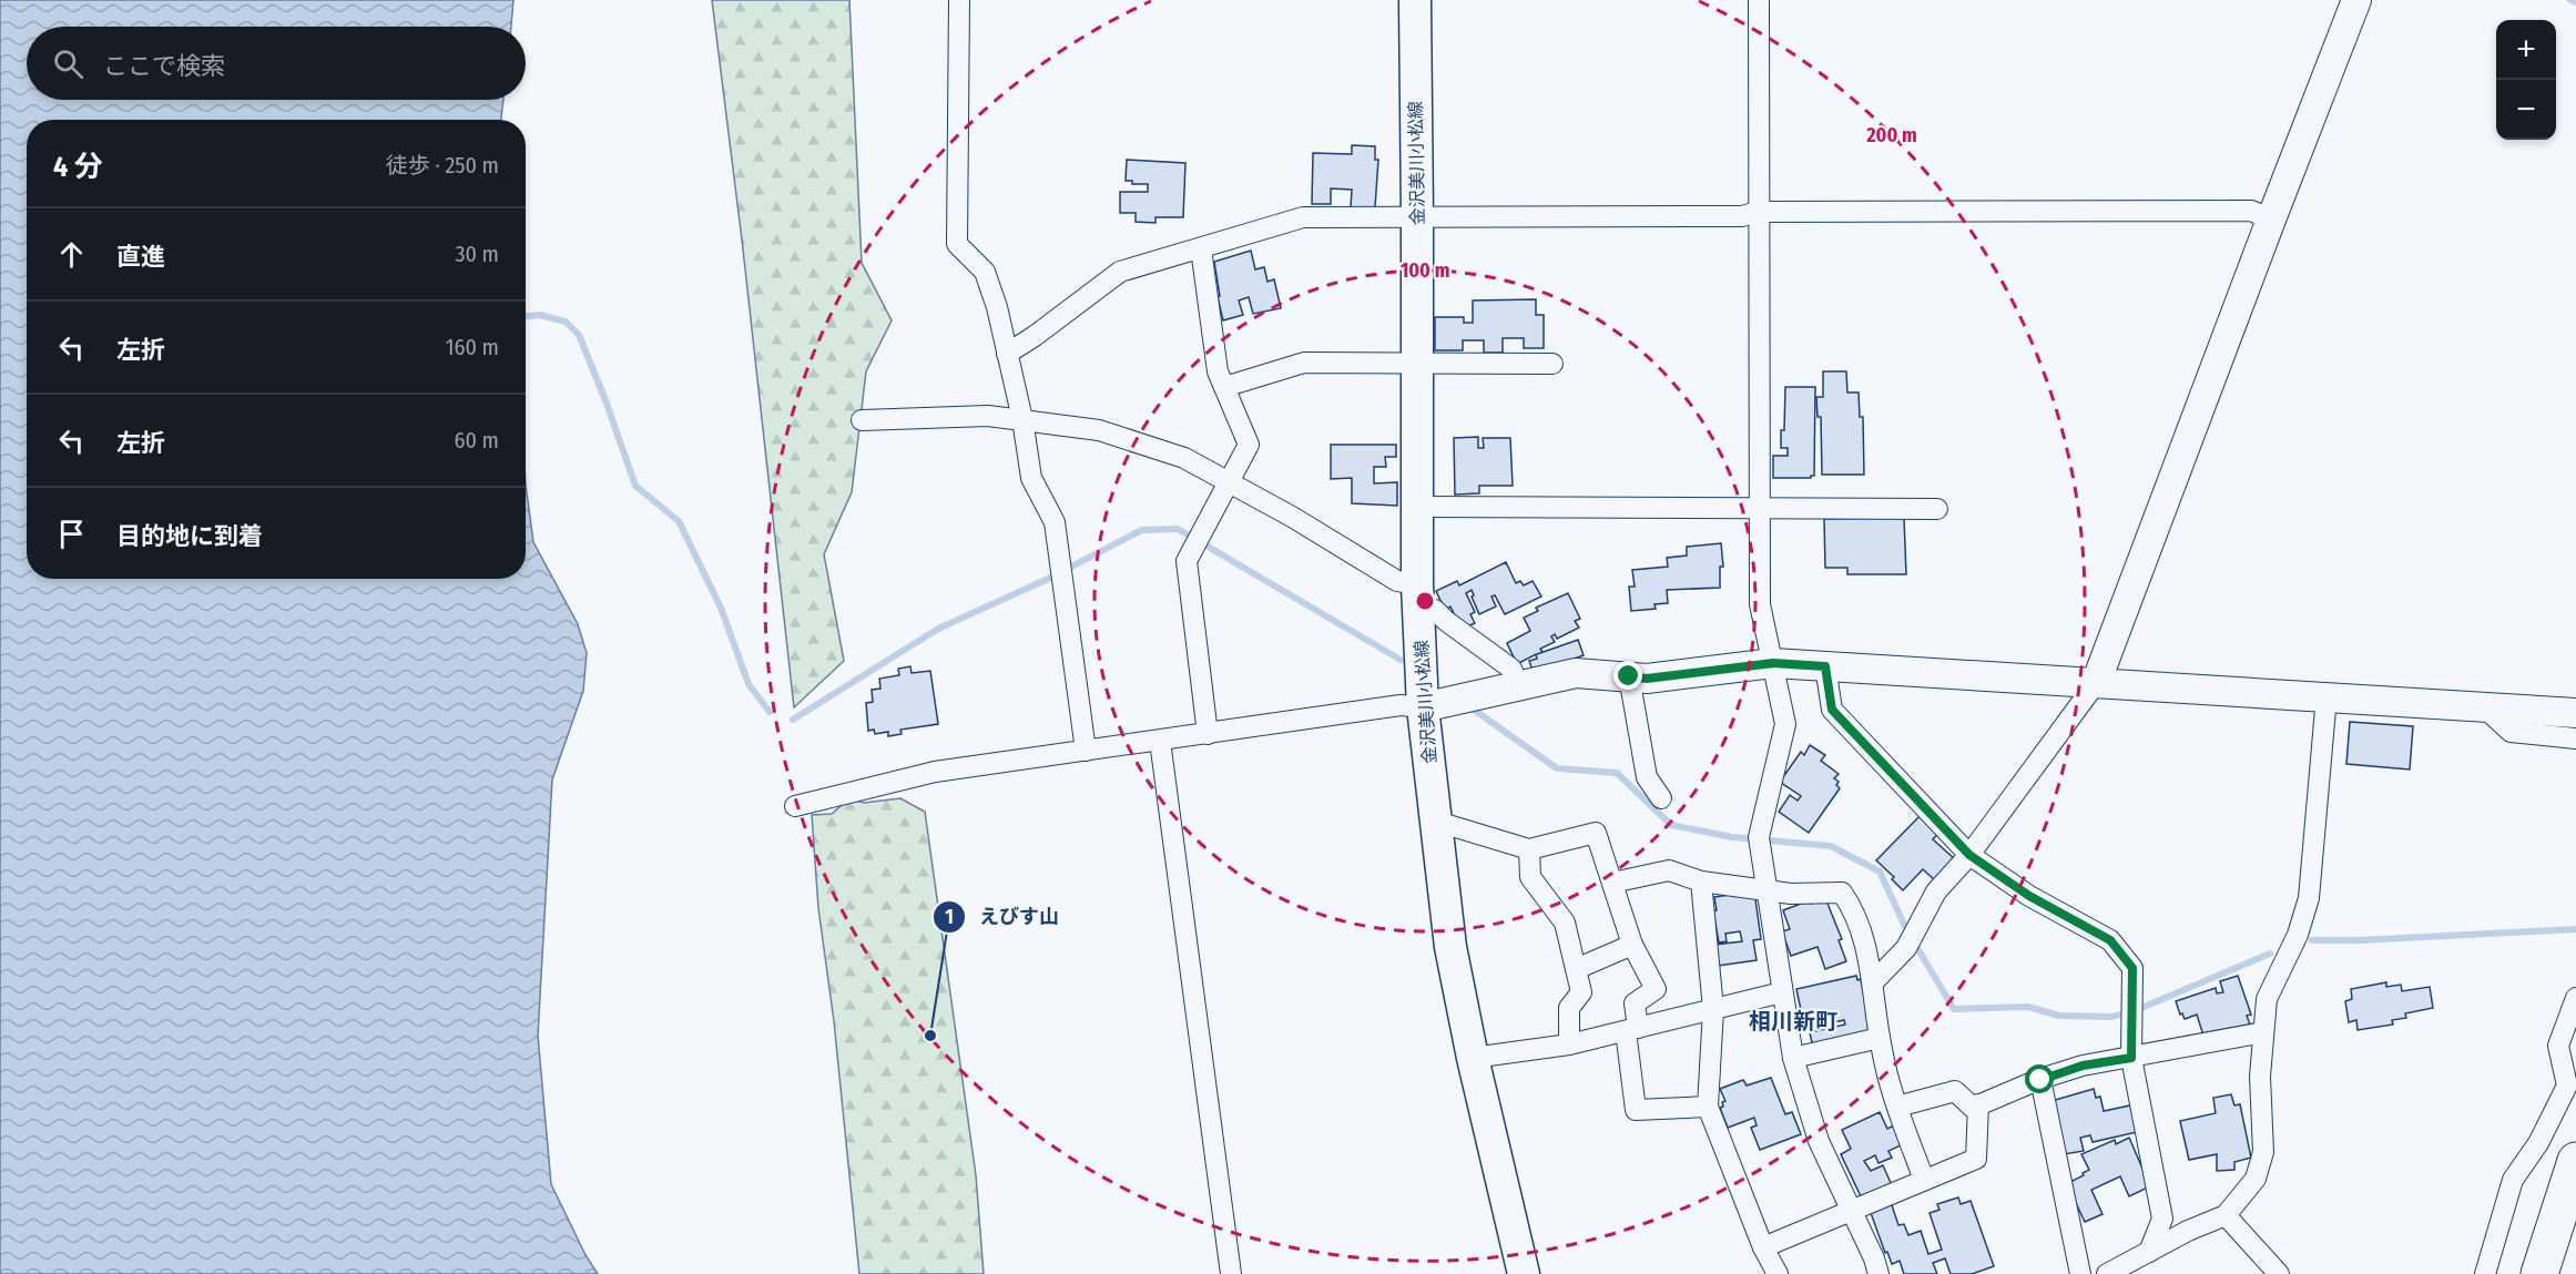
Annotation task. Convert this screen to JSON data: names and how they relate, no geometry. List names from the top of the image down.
{
  "streets": {
    "main road": ["金沢美川小松線"]
  },
  "districts": ["相川新町"],
  "places": ["えびす山"],
  "page": {
    "map_buttons": ["+", "−"],
    "search": "ここで検索",
    "heading": ["4 分", "徒歩 · 250 m"],
    "list": [
      ["直進", "30 m"],
      ["左折", "160 m"],
      ["左折", "60 m"],
      "目的地に到着"
    ]
  },
  "rings": ["200 m", "100 m"]
}
